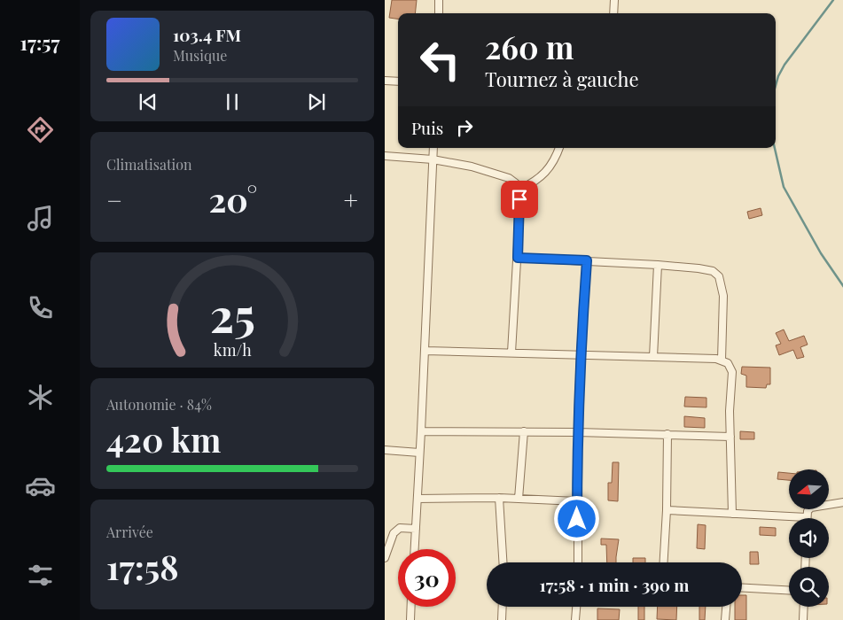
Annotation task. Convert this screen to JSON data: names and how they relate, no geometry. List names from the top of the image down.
{
  "north": "left",
  "page": {
    "tabs": "17:57",
    "turn": ["260 m", "Tournez à gauche"],
    "song": ["103.4 FM", "Musique"],
    "then": "Puis",
    "tile": [
      "Climatisation",
      ["Autonomie · 84%", "420 km"],
      ["Arrivée", "17:58"]
    ],
    "heat": ["−", "20°", "+"],
    "limit": "30",
    "trip": "17:58 · 1 min · 390 m",
    "gauge": ["25", "km/h"]
  }
}
